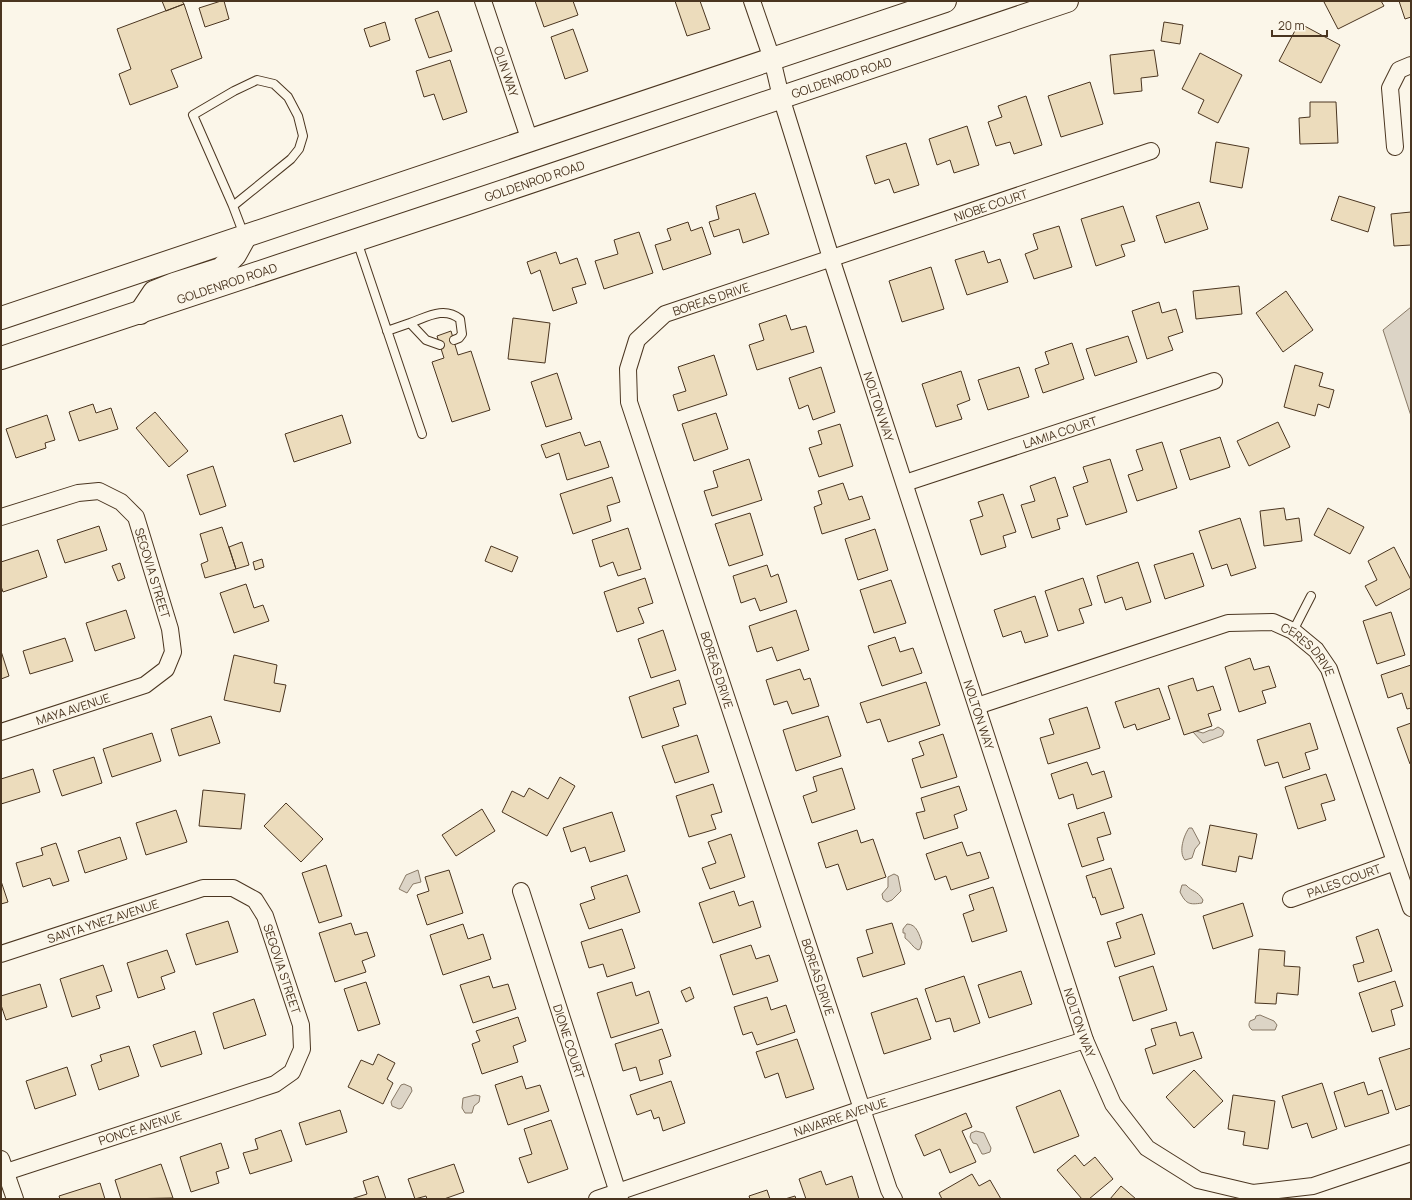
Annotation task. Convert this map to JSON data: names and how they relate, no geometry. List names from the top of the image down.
{
  "streets": {
    "main road": ["GOLDENROD ROAD"],
    "street": [
      "OLIN WAY",
      "NIOBE COURT",
      "BOREAS DRIVE",
      "NOLTON WAY",
      "LAMIA COURT",
      "SEGOVIA STREET",
      "CERES DRIVE",
      "MAYA AVENUE",
      "PALES COURT",
      "SANTA YNEZ AVENUE",
      "DIONE COURT",
      "NAVARRE AVENUE",
      "PONCE AVENUE"
    ]
  },
  "crossings": [
    ["GOLDENROD ROAD", "NOLTON WAY"],
    ["NIOBE COURT", "BOREAS DRIVE"],
    ["NIOBE COURT", "NOLTON WAY"],
    ["BOREAS DRIVE", "NOLTON WAY"],
    ["BOREAS DRIVE", "NAVARRE AVENUE"],
    ["NOLTON WAY", "LAMIA COURT"],
    ["NOLTON WAY", "CERES DRIVE"],
    ["NOLTON WAY", "NAVARRE AVENUE"],
    ["SEGOVIA STREET", "MAYA AVENUE"],
    ["SEGOVIA STREET", "SANTA YNEZ AVENUE"],
    ["SEGOVIA STREET", "PONCE AVENUE"],
    ["CERES DRIVE", "PALES COURT"],
    ["DIONE COURT", "NAVARRE AVENUE"]
  ],
  "scale_bar": "20 m"
}
